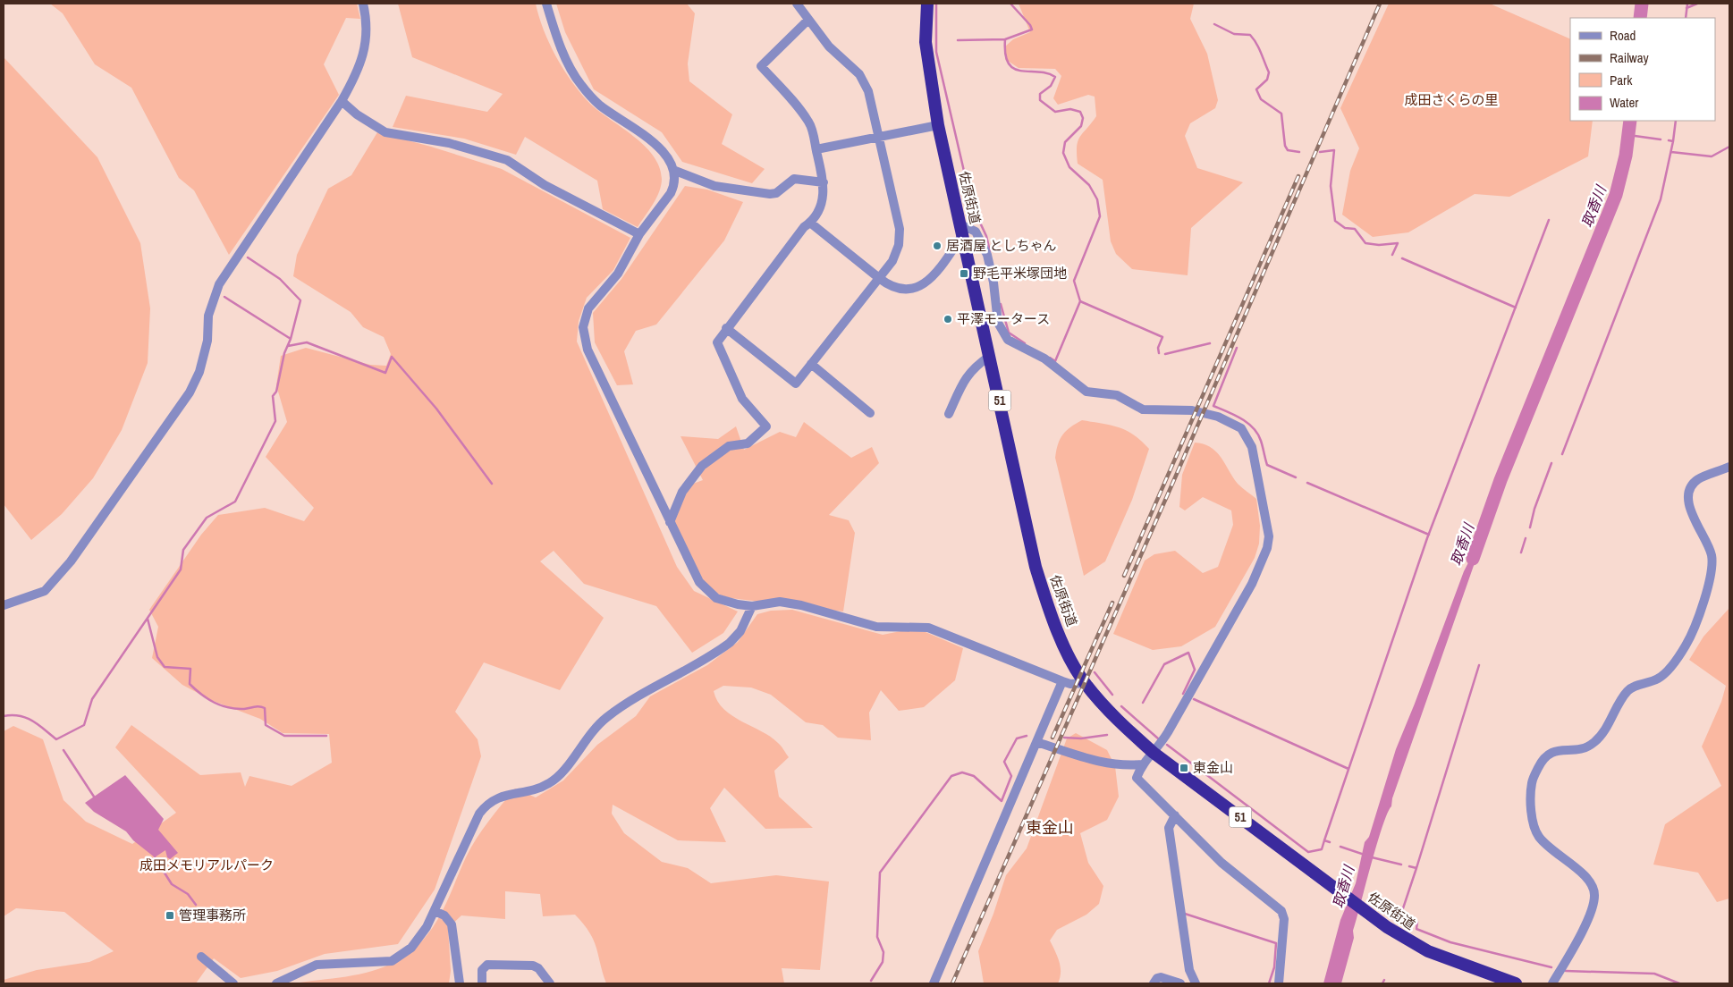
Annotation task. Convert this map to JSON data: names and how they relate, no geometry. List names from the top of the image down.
{
  "streets": {
    "highway": ["佐原街道", "51"]
  },
  "districts": ["東金山"],
  "water": ["取香川"],
  "parks": ["成田さくらの里", "成田メモリアルパーク"],
  "places": {
    "other": ["居酒屋 としちゃん", "平澤モータース"],
    "transit": ["野毛平米塚団地", "東金山", "管理事務所"]
  },
  "legend": [
    "Road",
    "Railway",
    "Park",
    "Water"
  ]
}
